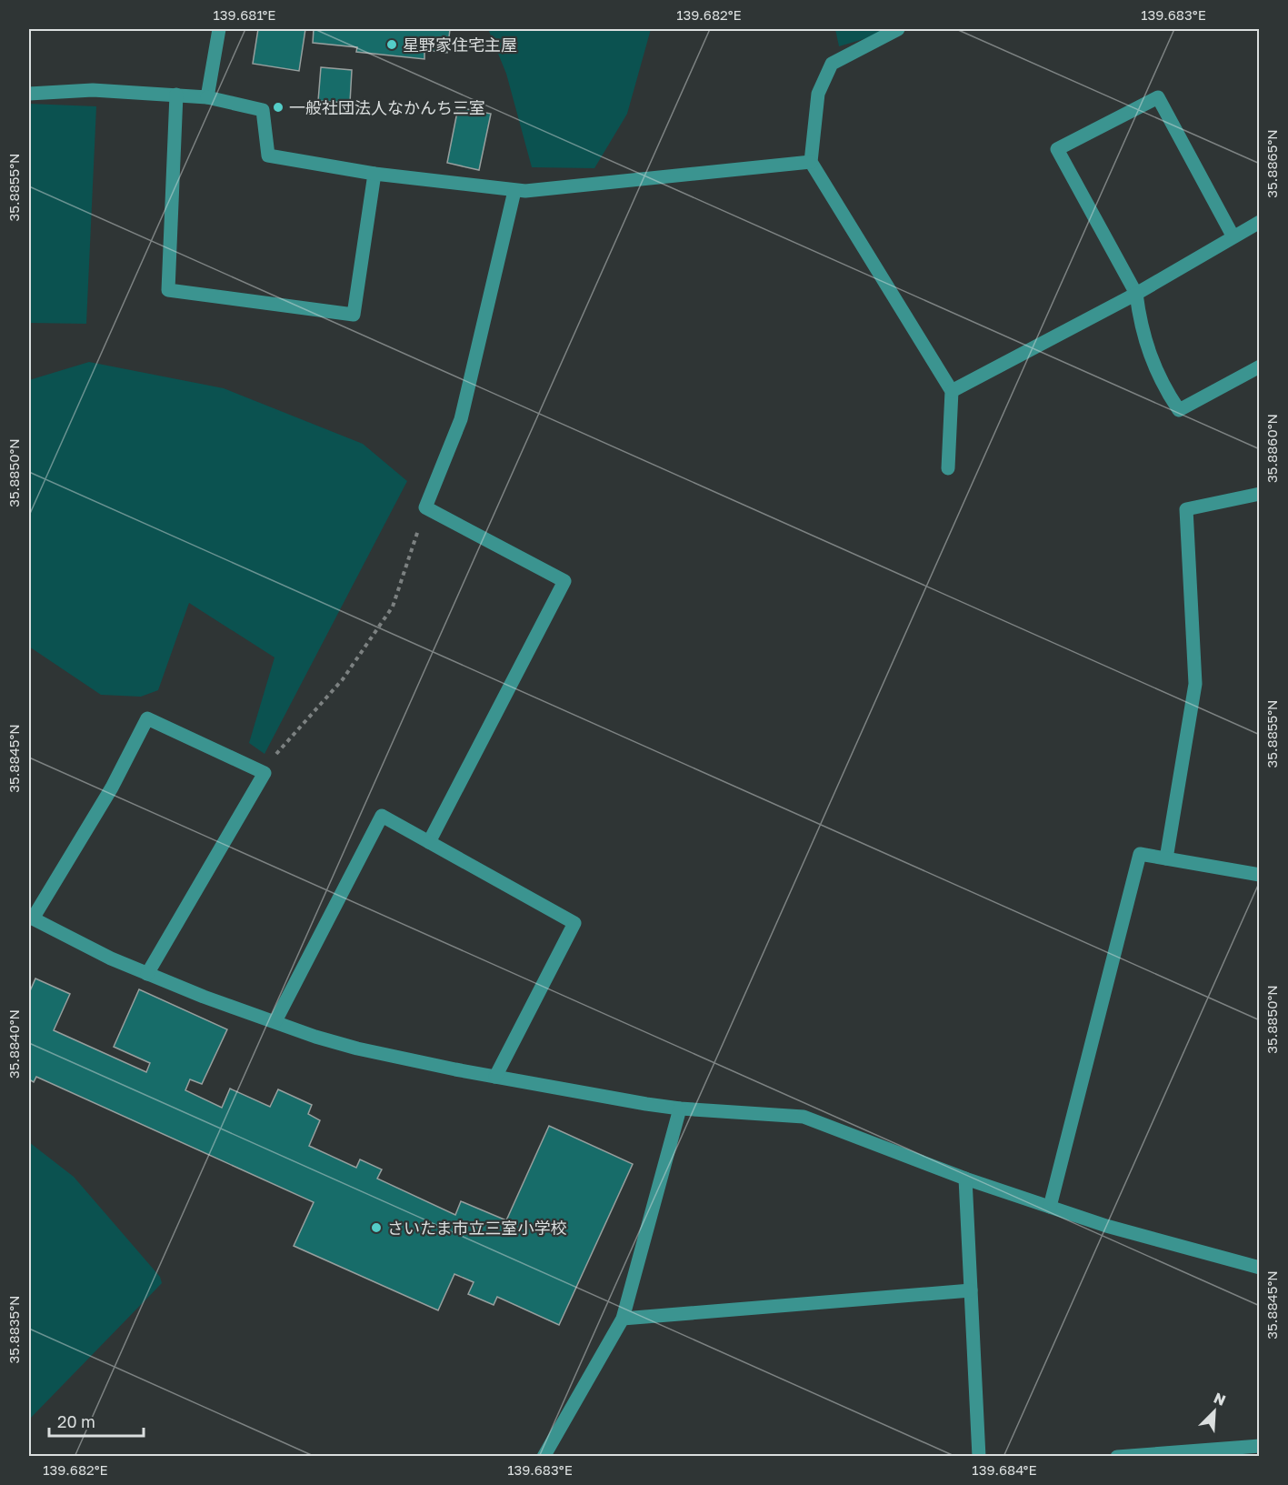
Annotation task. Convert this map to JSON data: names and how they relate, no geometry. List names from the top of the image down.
{
  "places": ["星野家住宅主屋", "一般社団法人なかんち三室", "さいたま市立三室小学校"],
  "scale_bar": "20 m",
  "north": "top right",
  "coordinates": [
    "139.681°E",
    "139.682°E",
    "139.683°E",
    "35.8865°N",
    "35.8855°N",
    "35.8860°N",
    "35.8850°N",
    "35.8845°N",
    "35.8840°N",
    "35.8835°N",
    "139.684°E"
  ]
}
